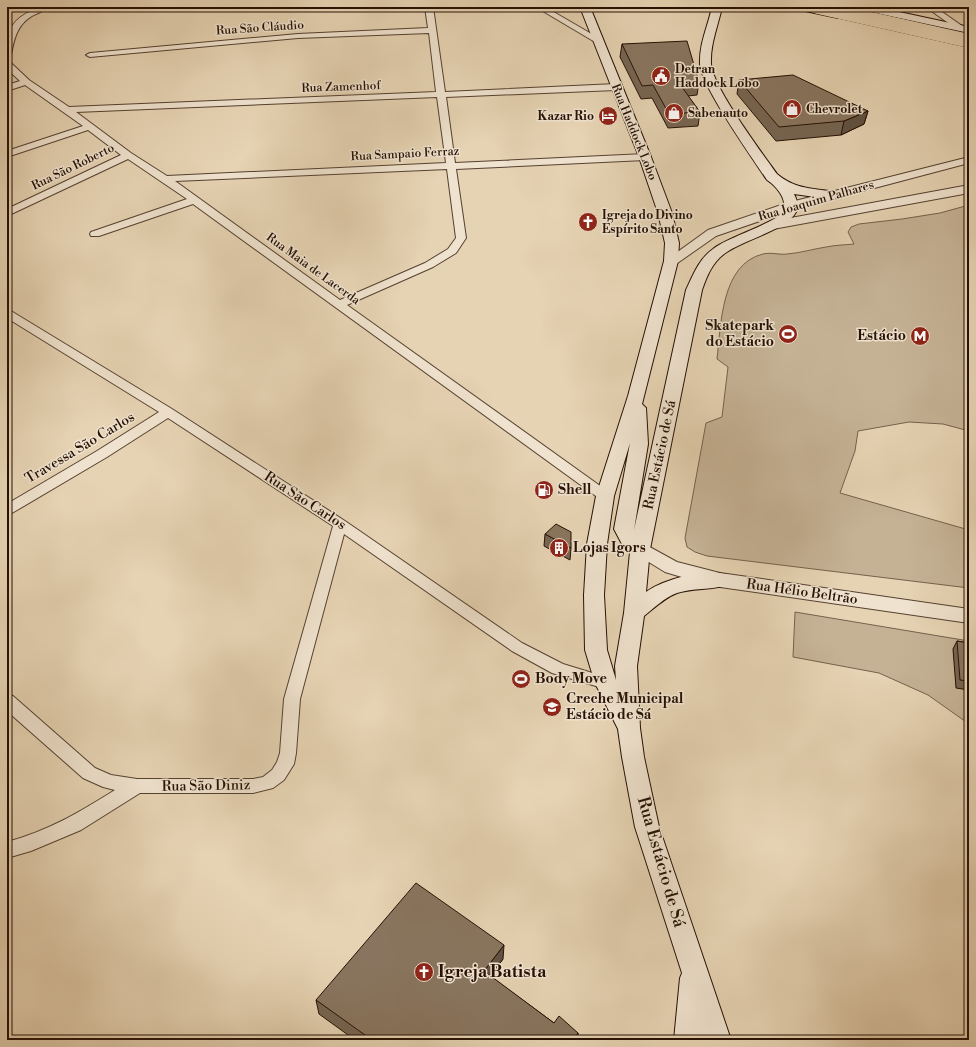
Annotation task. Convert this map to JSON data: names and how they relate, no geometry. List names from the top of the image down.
{
  "streets": {
    "main road": ["Rua Haddock Lobo", "Rua Estácio de Sá"],
    "street": [
      "Rua São Cláudio",
      "Rua Zamenhof",
      "Rua Sampaio Ferraz",
      "Rua São Roberto",
      "Rua Joaquim Palhares",
      "Rua Maia de Lacerda",
      "Travessa São Carlos",
      "Rua São Carlos",
      "Rua Hélio Beltrão",
      "Rua São Diniz"
    ]
  },
  "crossings": [
    ["Rua Zamenhof", "Rua Haddock Lobo"],
    ["Rua Zamenhof", "Rua Maia de Lacerda"],
    ["Rua Haddock Lobo", "Rua Sampaio Ferraz"],
    ["Rua Haddock Lobo", "Rua Joaquim Palhares"],
    ["Rua Haddock Lobo", "Rua Estácio de Sá"],
    ["Rua Sampaio Ferraz", "Rua Maia de Lacerda"],
    ["Rua São Roberto", "Rua Maia de Lacerda"],
    ["Rua Joaquim Palhares", "Rua Estácio de Sá"],
    ["Rua Maia de Lacerda", "Rua Estácio de Sá"],
    ["Travessa São Carlos", "Rua São Carlos"],
    ["Rua Estácio de Sá", "Rua São Carlos"],
    ["Rua Estácio de Sá", "Rua Hélio Beltrão"],
    ["Rua São Carlos", "Rua São Diniz"]
  ],
  "places": {
    "public building": ["Detran Haddock Lobo"],
    "shop": ["Chevrolet", "Sabenauto"],
    "hotel": ["Kazar Rio"],
    "church": ["Igreja do Divino Espírito Santo", "Igreja Batista"],
    "sports": ["Skatepark do Estácio", "Body Move"],
    "metro station": ["Estácio"],
    "fuel station": ["Shell"],
    "building": ["Lojas Igors"],
    "school or university": ["Creche Municipal Estácio de Sá"]
  }
}
